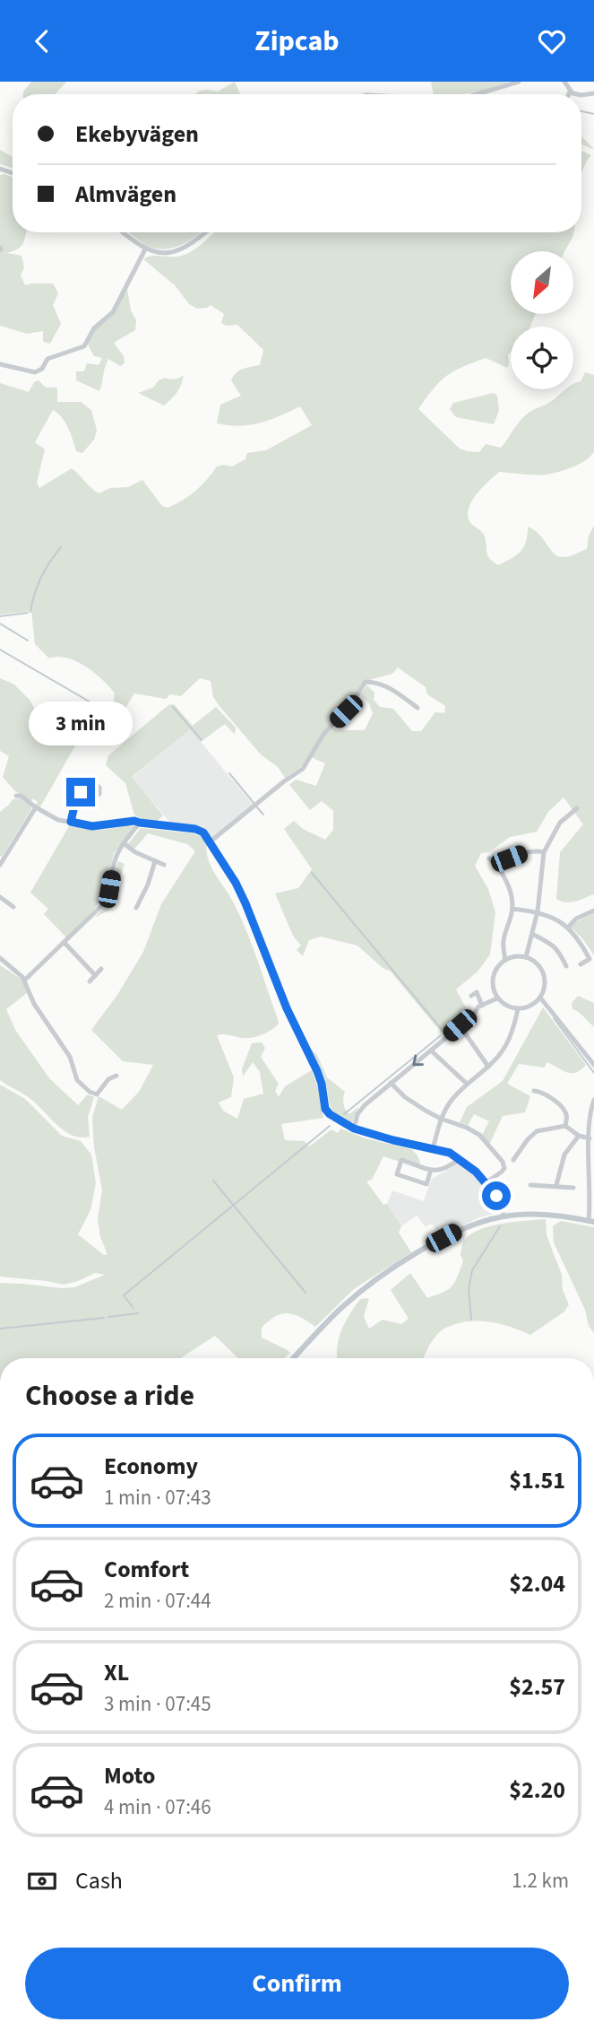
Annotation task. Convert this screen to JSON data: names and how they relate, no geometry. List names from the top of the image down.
{
  "north": "bottom left",
  "page": {
    "header": "Zipcab",
    "banner": ["Ekebyvägen", "Almvägen"],
    "bubble": "3 min",
    "heading": "Choose a ride",
    "list": [
      {
        "name": "Economy",
        "note": "1 min · 07:43",
        "value": "$1.51"
      },
      {
        "name": "Comfort",
        "note": "2 min · 07:44",
        "value": "$2.04"
      },
      {
        "name": "XL",
        "note": "3 min · 07:45",
        "value": "$2.57"
      },
      {
        "name": "Moto",
        "note": "4 min · 07:46",
        "value": "$2.20"
      }
    ],
    "pay": ["Cash", "1.2 km"],
    "buttons": "Confirm"
  }
}
